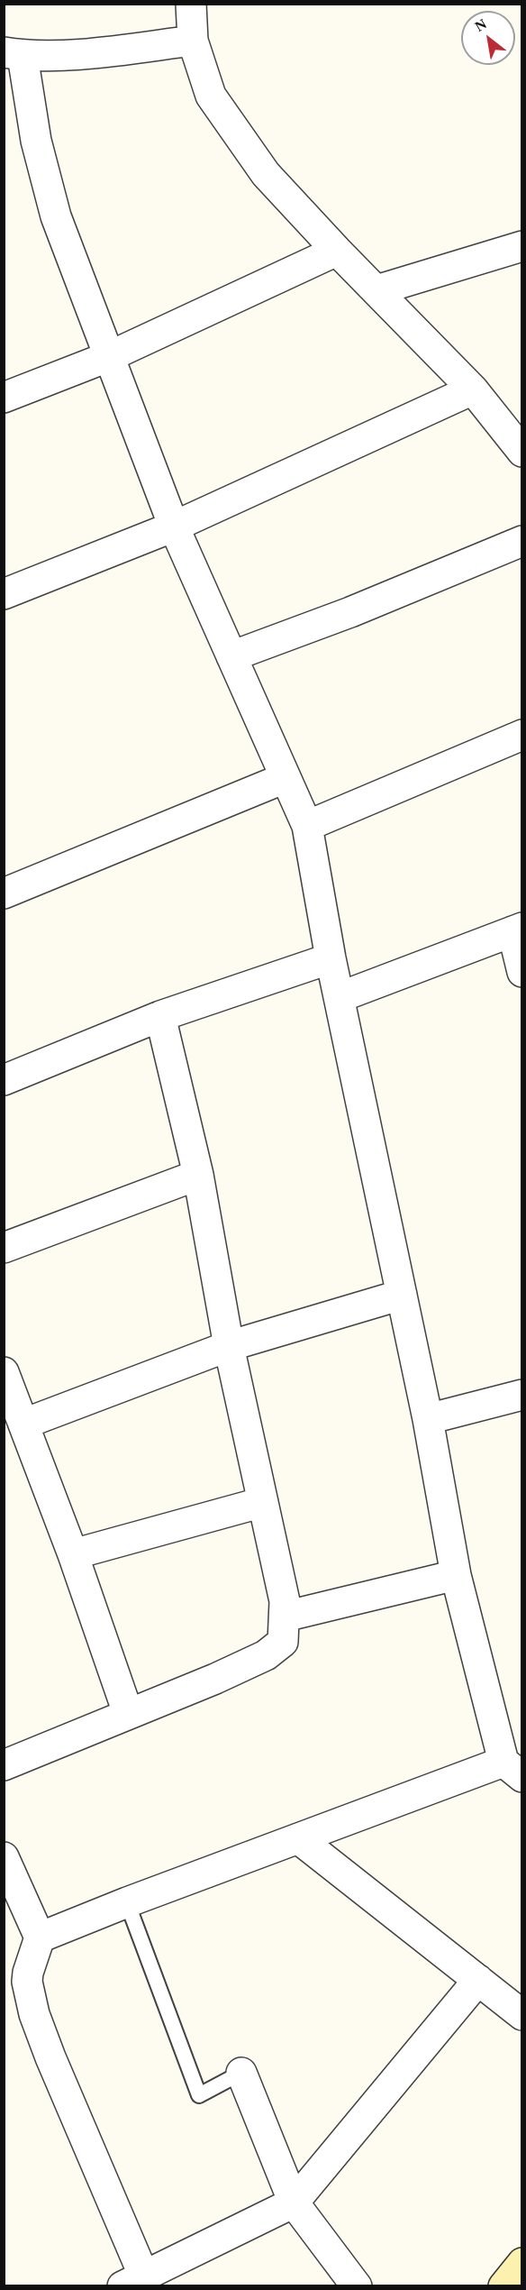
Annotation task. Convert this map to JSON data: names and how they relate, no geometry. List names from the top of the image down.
{
  "north": "top left"
}
